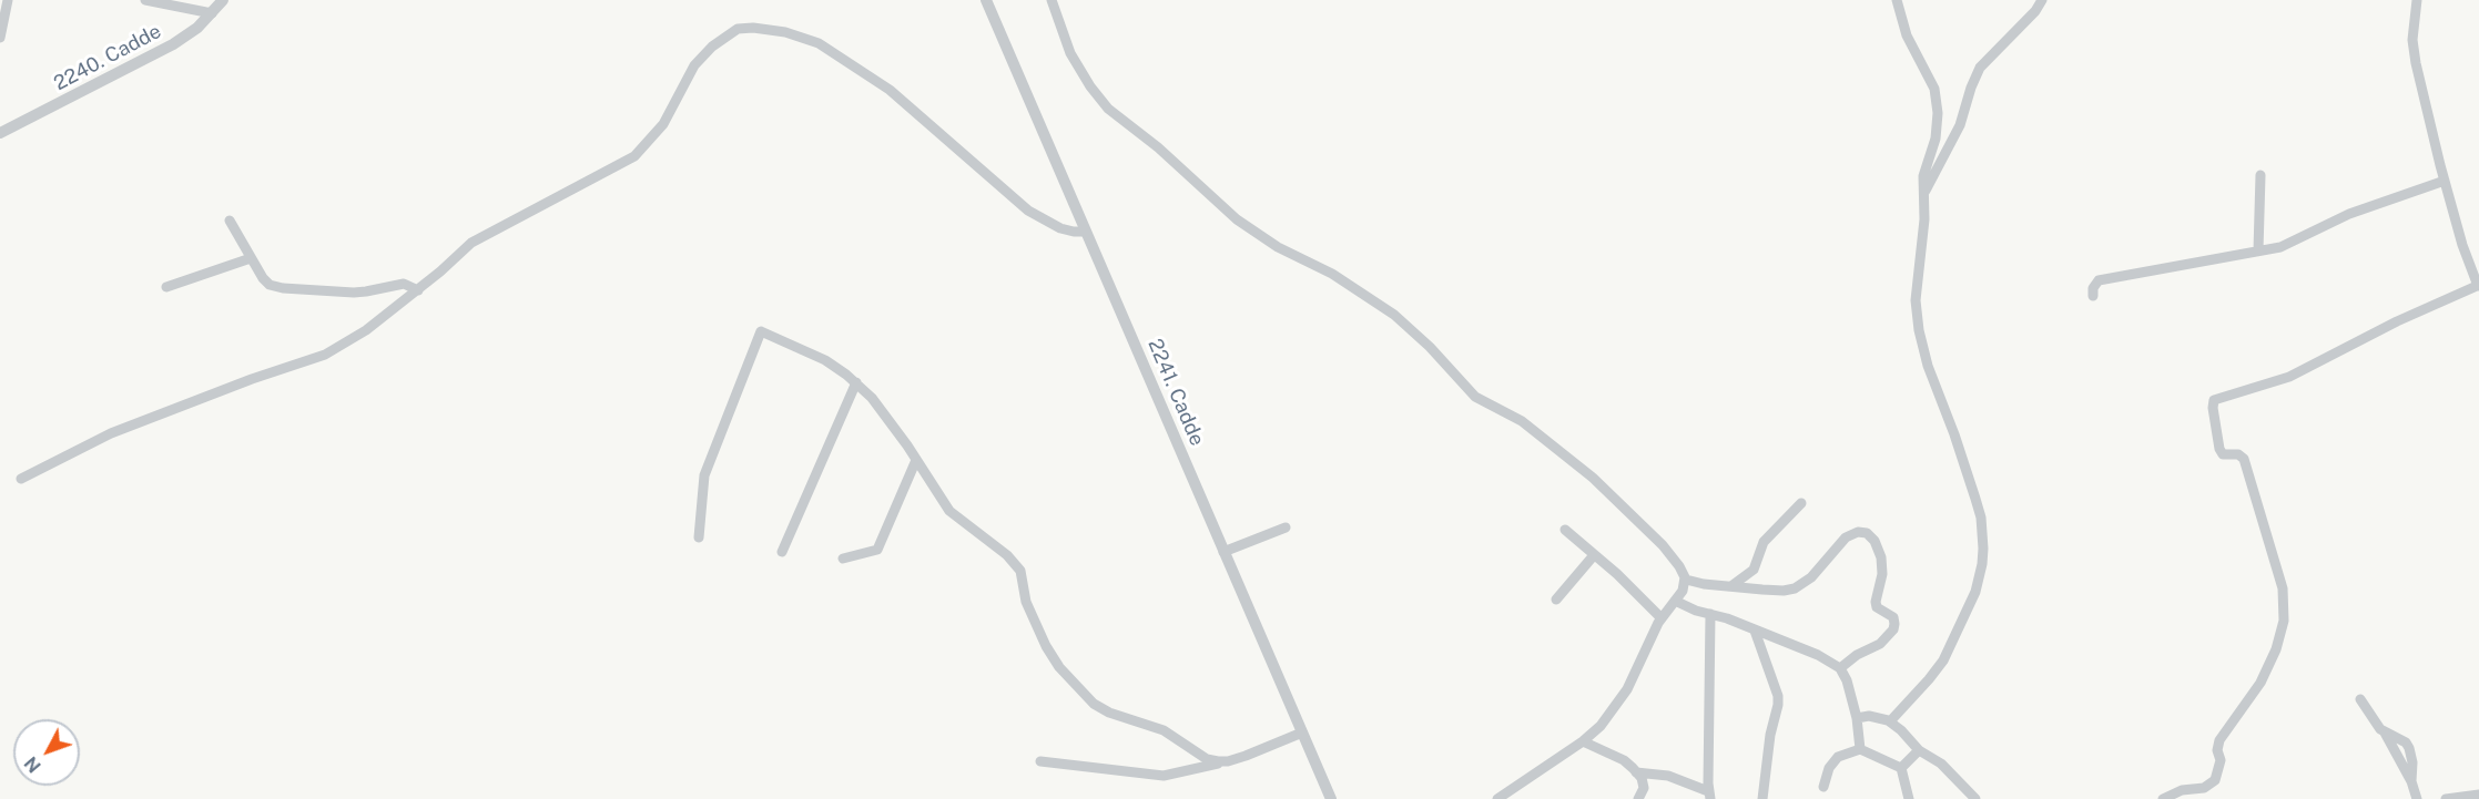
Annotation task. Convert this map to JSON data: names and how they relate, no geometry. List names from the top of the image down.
{
  "streets": {
    "street": ["2240. Cadde", "2241. Cadde"]
  },
  "north": "bottom left"
}
